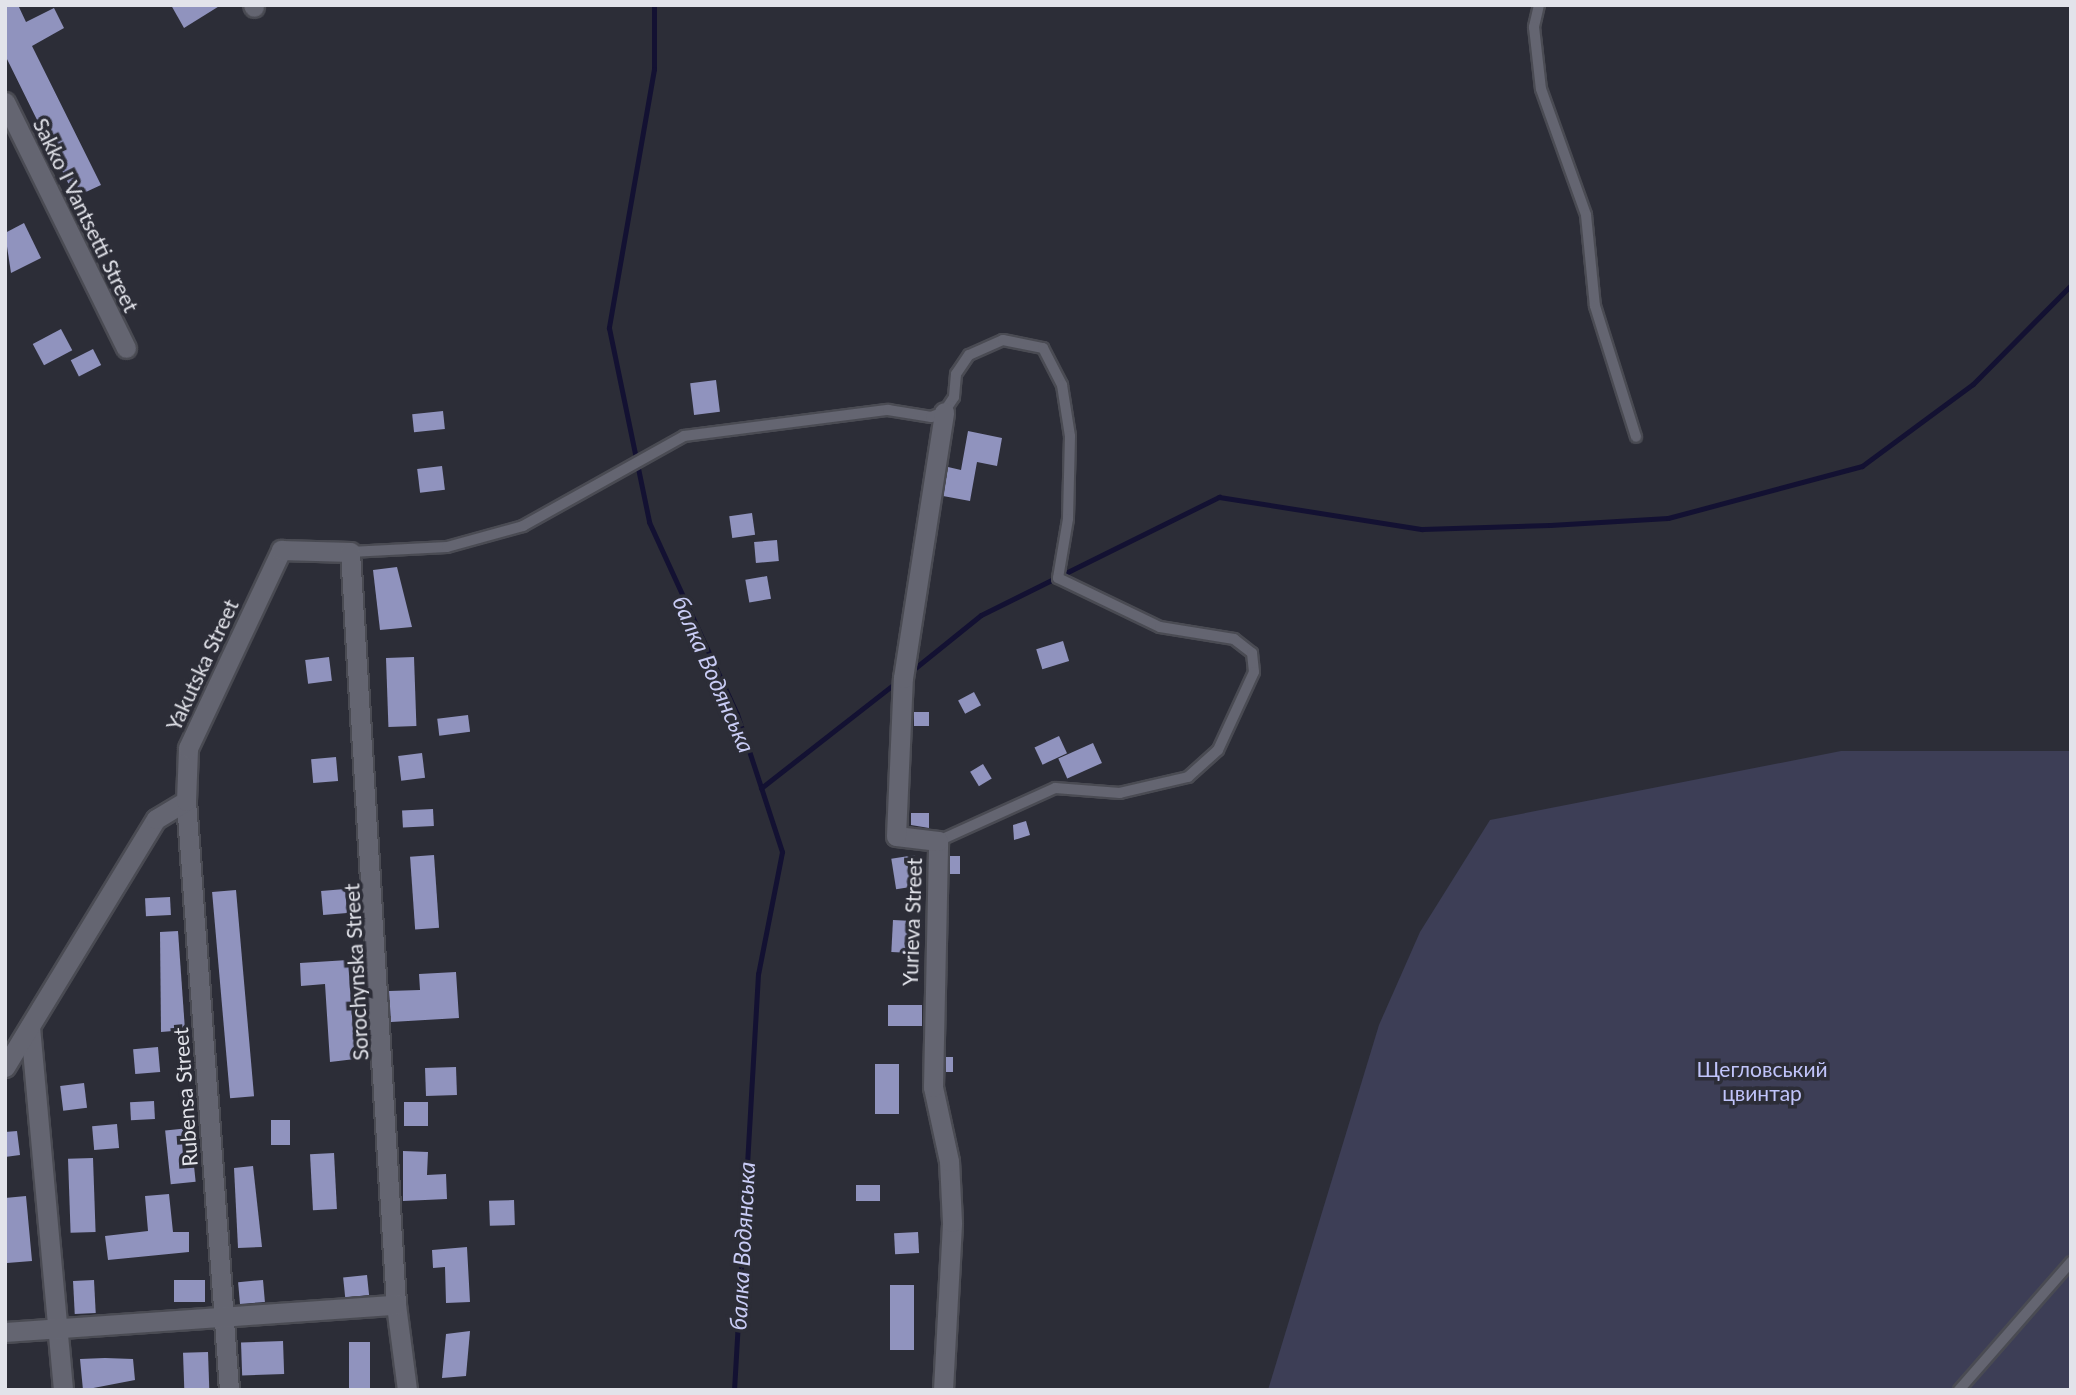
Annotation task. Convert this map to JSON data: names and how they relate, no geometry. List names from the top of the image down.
{
  "streets": {
    "street": [
      "Sakko I Vantsetti Street",
      "Yakutska Street",
      "Yurieva Street",
      "Sorochynska Street",
      "Rubensa Street"
    ]
  },
  "crossings": [
    ["Yakutska Street", "Sorochynska Street"],
    ["Yakutska Street", "Rubensa Street"]
  ],
  "water": ["балка Водянська"],
  "parks": ["Щегловський цвинтар"]
}
